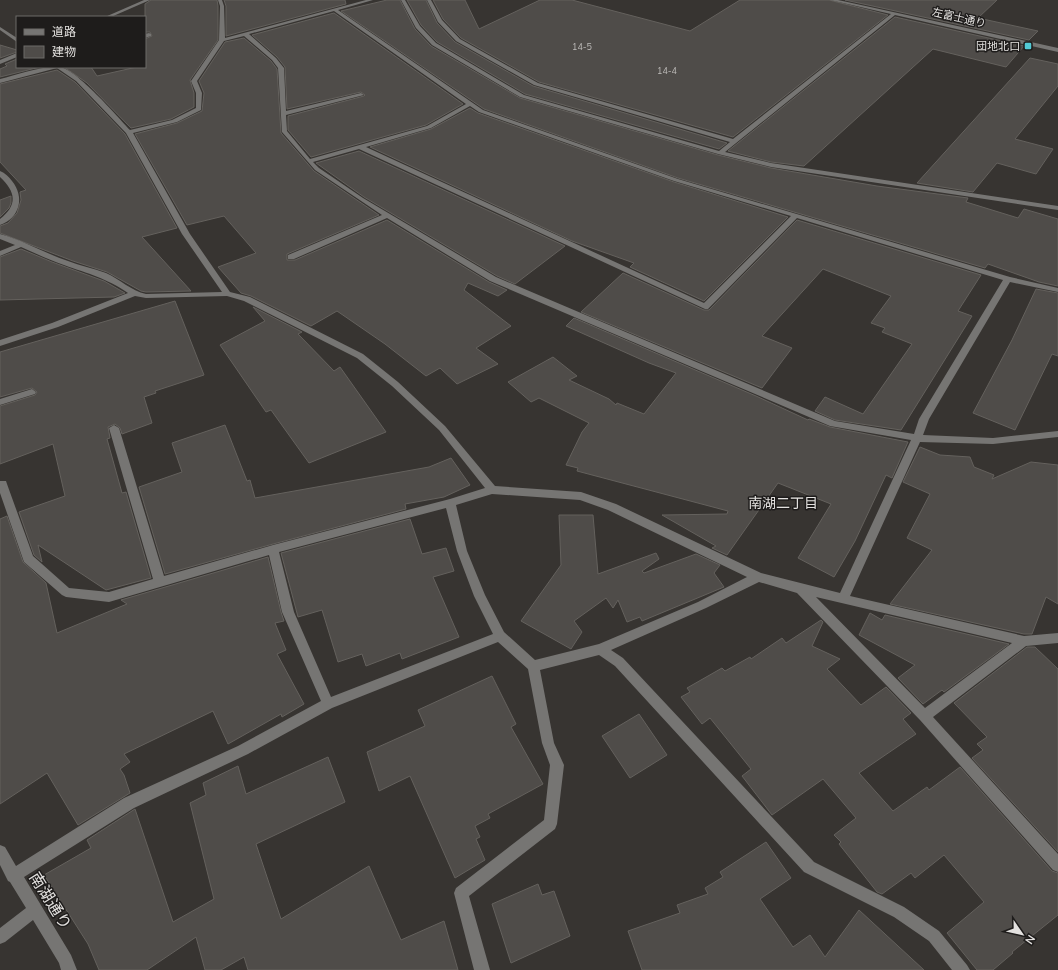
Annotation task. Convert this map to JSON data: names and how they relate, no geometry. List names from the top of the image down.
{
  "streets": {
    "street": ["左富士通り", "南湖通り"]
  },
  "districts": ["南湖二丁目"],
  "places": {
    "transit": ["団地北口"]
  },
  "house_numbers": ["14-5", "14-4"],
  "legend": ["道路", "建物"],
  "north": "bottom right"
}
